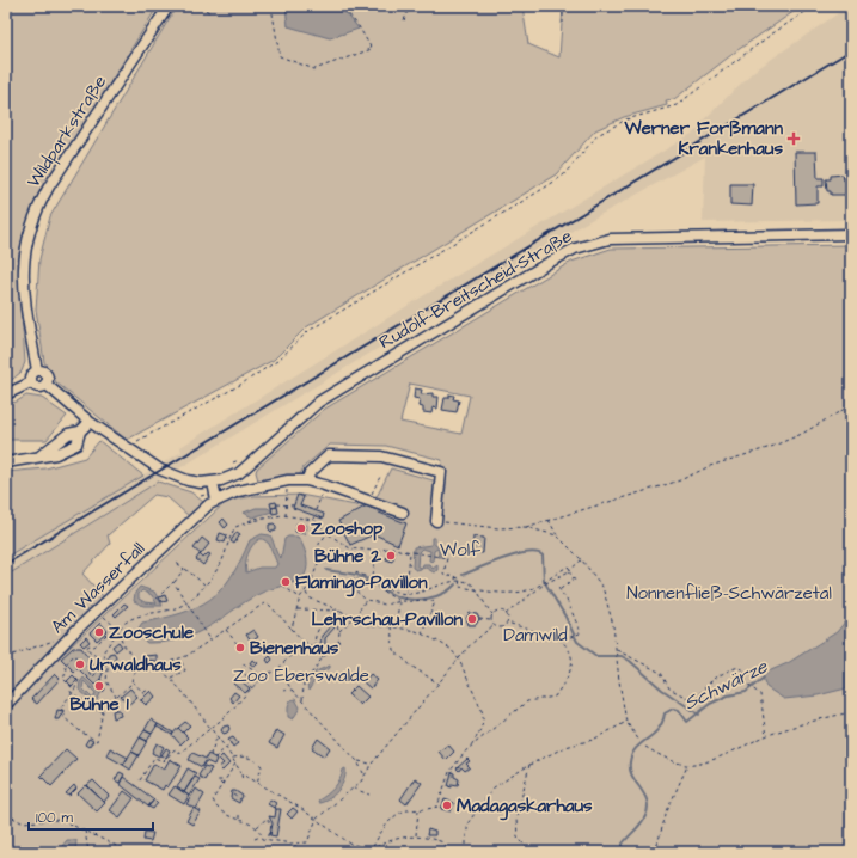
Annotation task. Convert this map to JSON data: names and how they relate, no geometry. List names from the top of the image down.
{
  "streets": {
    "street": ["Wildparkstraße", "Rudolf-Breitscheid-Straße", "Am Wasserfall"]
  },
  "crossings": [
    ["Wildparkstraße", "Rudolf-Breitscheid-Straße"]
  ],
  "water": ["Schwärze"],
  "parks": [
    "Wolf",
    "Nonnenfließ-Schwärzetal",
    "Damwild",
    "Zoo Eberswalde"
  ],
  "places": {
    "health": ["Werner Forßmann Krankenhaus"],
    "other": [
      "Zooshop",
      "Bühne 2",
      "Flamingo-Pavillon",
      "Lehrschau-Pavillon",
      "Zooschule",
      "Bienenhaus",
      "Urwaldhaus",
      "Bühne 1",
      "Madagaskarhaus"
    ]
  },
  "scale_bar": "100 m"
}
